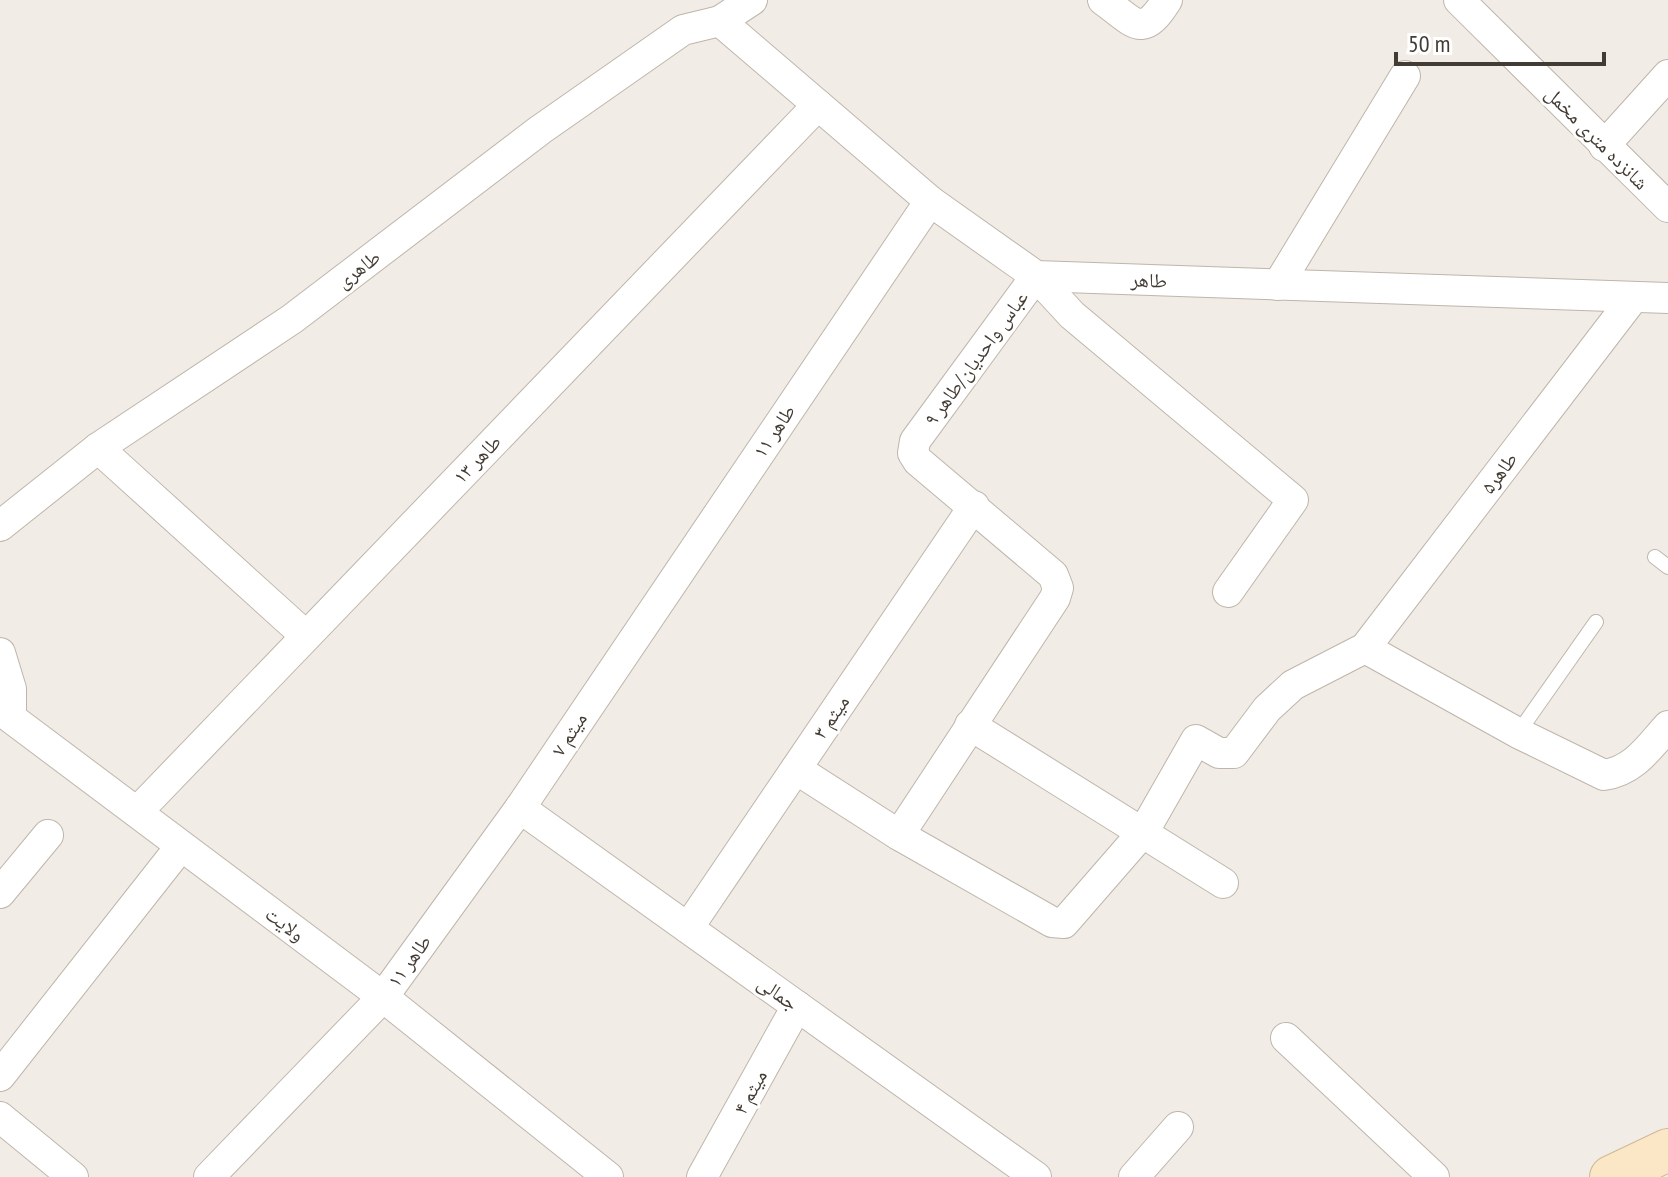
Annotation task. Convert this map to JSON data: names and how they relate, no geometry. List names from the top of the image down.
{
  "streets": {
    "street": [
      "شانزده متری مخمل",
      "طاهری",
      "طاهر",
      "عباس واحدیان/طاهر ۹",
      "طاهر ۱۱",
      "طاهر ۱۳",
      "طاهر۵",
      "میثم ۳",
      "میثم ۷",
      "ولایت",
      "جمالی",
      "میثم ۴"
    ]
  },
  "crossings": [
    ["طاهر", "عباس واحدیان/طاهر ۹"],
    ["طاهر", "طاهر۵"],
    ["عباس واحدیان/طاهر ۹", "میثم ۳"],
    ["طاهر ۱۱", "میثم ۷"],
    ["طاهر ۱۱", "ولایت"],
    ["طاهر ۱۱", "جمالی"],
    ["طاهر ۱۳", "ولایت"],
    ["میثم ۳", "جمالی"],
    ["میثم ۷", "جمالی"],
    ["جمالی", "میثم ۴"]
  ],
  "scale_bar": "50 m"
}
